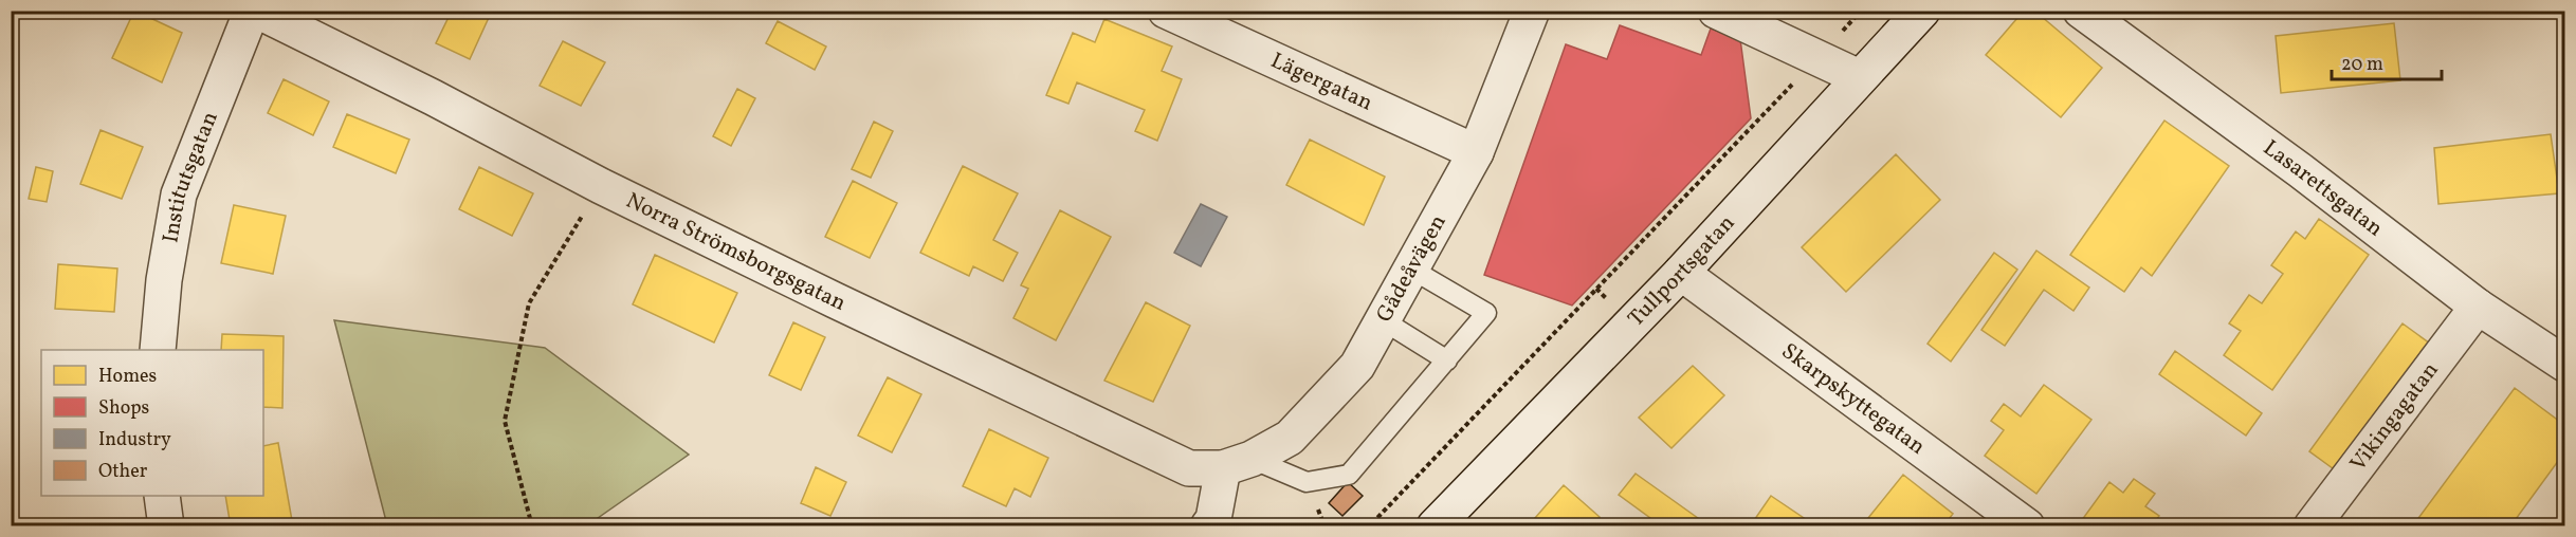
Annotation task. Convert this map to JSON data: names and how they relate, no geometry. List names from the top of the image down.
{
  "streets": {
    "street": [
      "Lägergatan",
      "Institutsgatan",
      "Lasarettsgatan",
      "Norra Strömsborgsgatan",
      "Gådeåvägen",
      "Tullportsgatan",
      "Skarpskyttegatan",
      "Vikingagatan"
    ]
  },
  "crossings": [
    ["Lägergatan", "Gådeåvägen"],
    ["Institutsgatan", "Norra Strömsborgsgatan"],
    ["Lasarettsgatan", "Vikingagatan"],
    ["Norra Strömsborgsgatan", "Gådeåvägen"],
    ["Tullportsgatan", "Skarpskyttegatan"]
  ],
  "legend": [
    "Homes",
    "Shops",
    "Industry",
    "Other"
  ],
  "scale_bar": "20 m"
}
